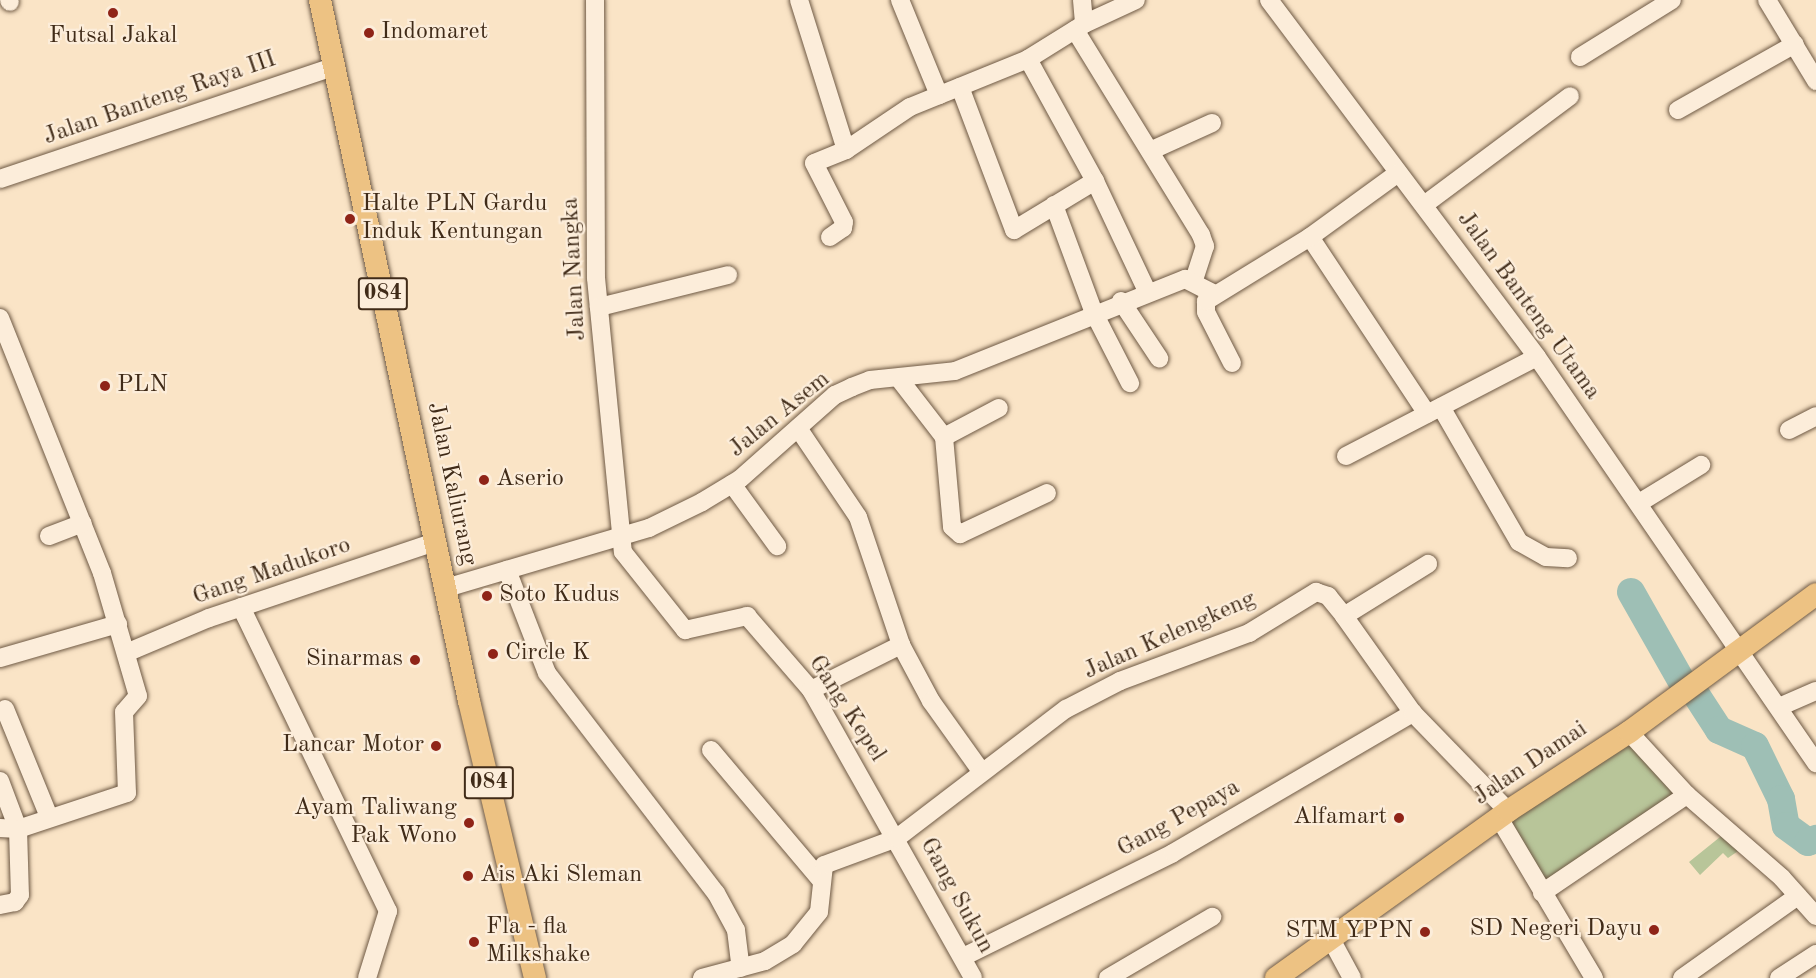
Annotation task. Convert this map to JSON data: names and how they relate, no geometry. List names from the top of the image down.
{
  "streets": {
    "main road": ["084", "Jalan Kaliurang", "Jalan Damai"],
    "street": [
      "Jalan Banteng Raya III",
      "Jalan Nangka",
      "Jalan Banteng Utama",
      "Jalan Asem",
      "Gang Madukoro",
      "Jalan Kelengkeng",
      "Gang Kepel",
      "Gang Pepaya",
      "Gang Sukun"
    ]
  },
  "crossings": [
    ["Jalan Banteng Raya III", "Jalan Kaliurang"],
    ["Jalan Nangka", "Jalan Asem"],
    ["Jalan Nangka", "Gang Kepel"],
    ["Jalan Banteng Utama", "Jalan Damai"],
    ["Jalan Asem", "Jalan Kaliurang"],
    ["Jalan Asem", "Gang Kepel"],
    ["Jalan Kaliurang", "Gang Madukoro"],
    ["Jalan Kelengkeng", "Gang Kepel"],
    ["Jalan Kelengkeng", "Jalan Damai"],
    ["Jalan Kelengkeng", "Gang Pepaya"],
    ["Jalan Kelengkeng", "Gang Sukun"],
    ["Gang Kepel", "Gang Sukun"],
    ["Gang Pepaya", "Gang Sukun"]
  ],
  "places": [
    "Futsal Jakal",
    "Indomaret",
    "Halte PLN Gardu Induk Kentungan",
    "PLN",
    "Aserio",
    "Soto Kudus",
    "Circle K",
    "Sinarmas",
    "Lancar Motor",
    "Alfamart",
    "Ayam Taliwang Pak Wono",
    "Ais Aki Sleman",
    "SD Negeri Dayu",
    "STM YPPN",
    "Fla - fla Milkshake"
  ]
}
